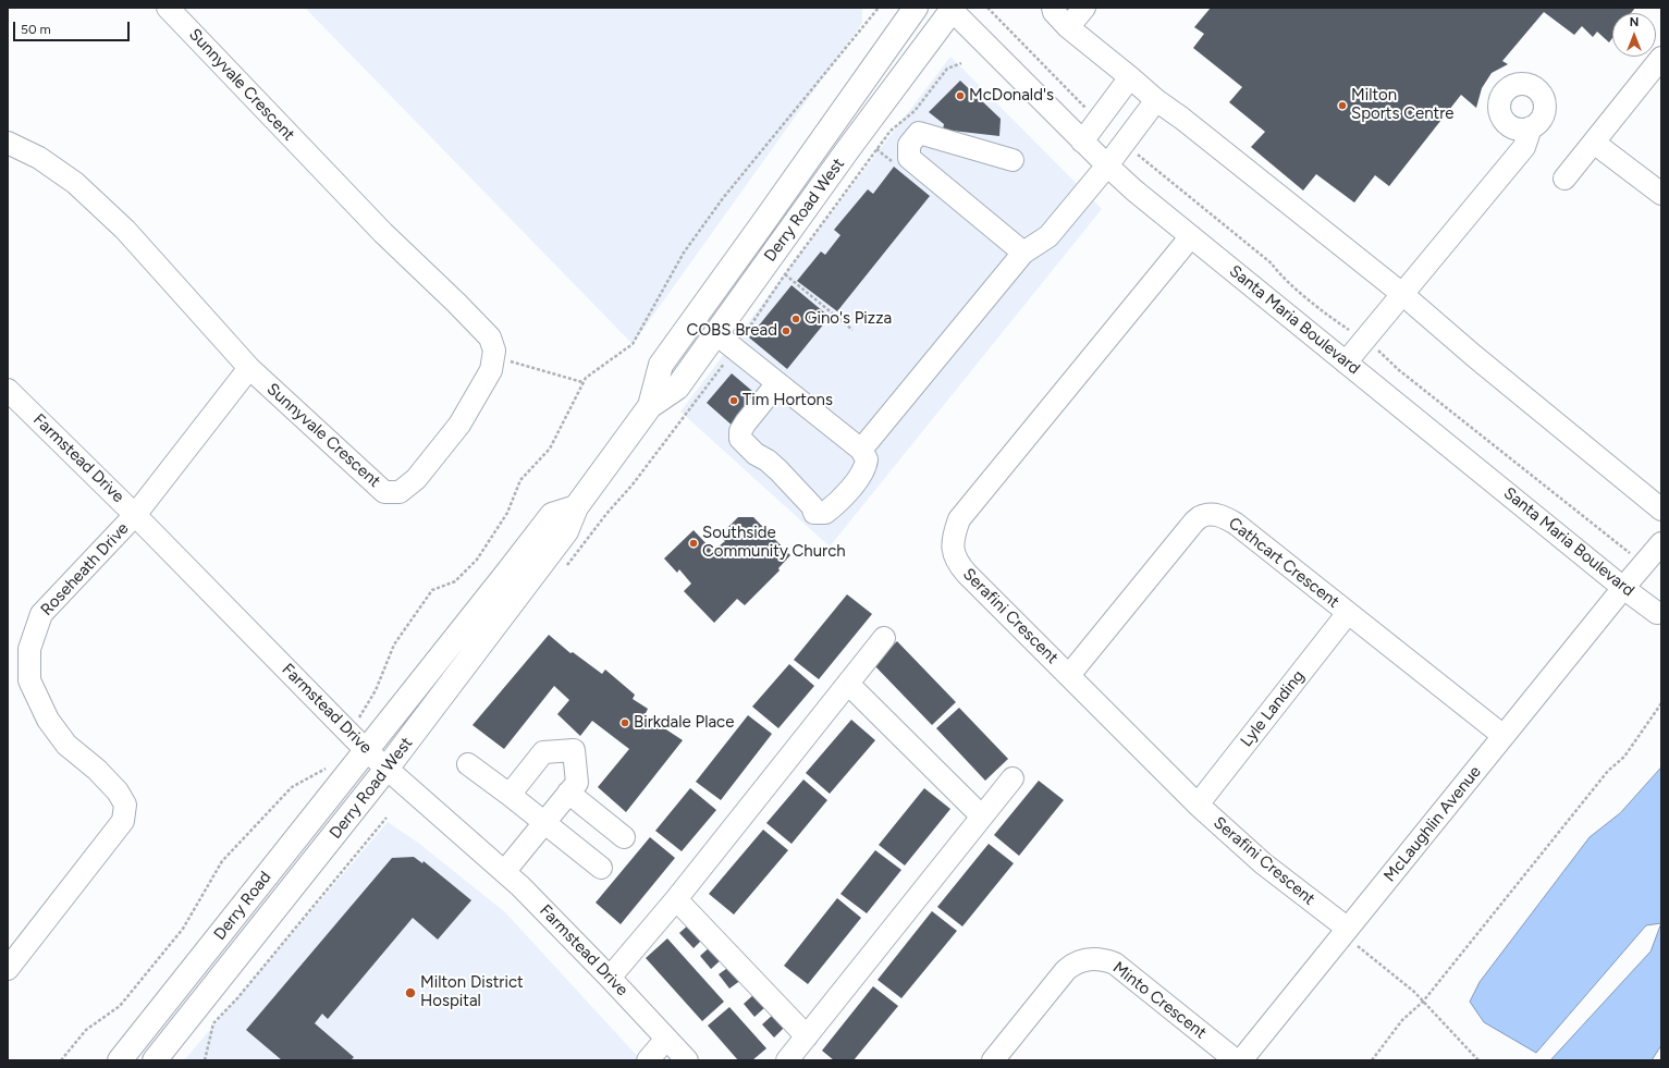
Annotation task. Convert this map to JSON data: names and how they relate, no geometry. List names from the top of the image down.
{
  "streets": {
    "main road": ["Derry Road West", "Derry Road"],
    "street": [
      "Sunnyvale Crescent",
      "Santa Maria Boulevard",
      "Farmstead Drive",
      "Cathcart Crescent",
      "Roseheath Drive",
      "Serafini Crescent",
      "Lyle Landing",
      "McLaughlin Avenue",
      "Minto Crescent"
    ]
  },
  "crossings": [
    ["Sunnyvale Crescent", "Roseheath Drive"],
    ["Derry Road West", "Santa Maria Boulevard"],
    ["Derry Road West", "Farmstead Drive"],
    ["Derry Road West", "Derry Road"],
    ["Santa Maria Boulevard", "Serafini Crescent"],
    ["Santa Maria Boulevard", "McLaughlin Avenue"],
    ["Farmstead Drive", "Roseheath Drive"],
    ["Farmstead Drive", "Derry Road"],
    ["Cathcart Crescent", "Serafini Crescent"],
    ["Cathcart Crescent", "Lyle Landing"],
    ["Cathcart Crescent", "McLaughlin Avenue"],
    ["Serafini Crescent", "Lyle Landing"],
    ["Serafini Crescent", "McLaughlin Avenue"]
  ],
  "places": [
    "McDonald's",
    "Milton Sports Centre",
    "Gino's Pizza",
    "COBS Bread",
    "Tim Hortons",
    "Southside Community Church",
    "Birkdale Place",
    "Milton District Hospital"
  ],
  "scale_bar": "50 m",
  "north": "top"
}
